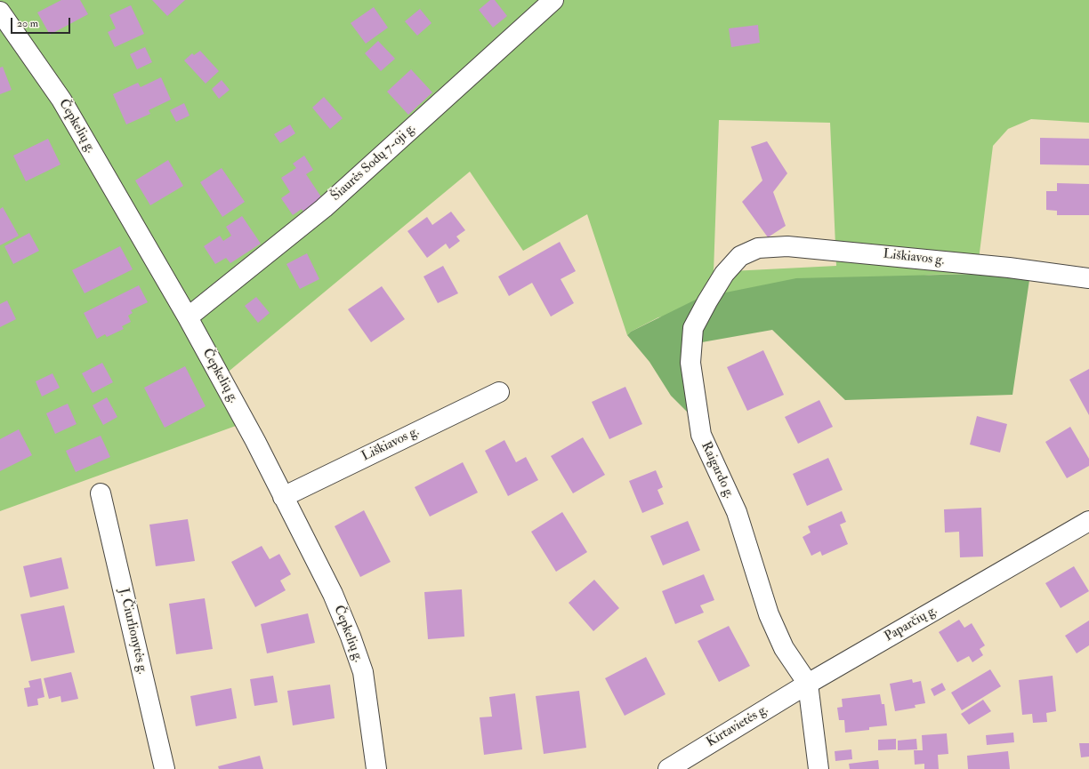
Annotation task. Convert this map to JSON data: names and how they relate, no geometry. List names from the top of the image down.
{
  "streets": {
    "street": [
      "Čepkelių g.",
      "Šiaurės Sodų 7-oji g.",
      "Liškiavos g.",
      "Raigardo g.",
      "Paparčių g.",
      "J. Čiurlionytės g.",
      "Kirtavietės g."
    ]
  },
  "crossings": [
    ["Čepkelių g.", "Šiaurės Sodų 7-oji g."],
    ["Čepkelių g.", "Liškiavos g."],
    ["Liškiavos g.", "Raigardo g."],
    ["Raigardo g.", "Paparčių g."],
    ["Raigardo g.", "Kirtavietės g."],
    ["Paparčių g.", "Kirtavietės g."]
  ],
  "scale_bar": "20 m"
}
